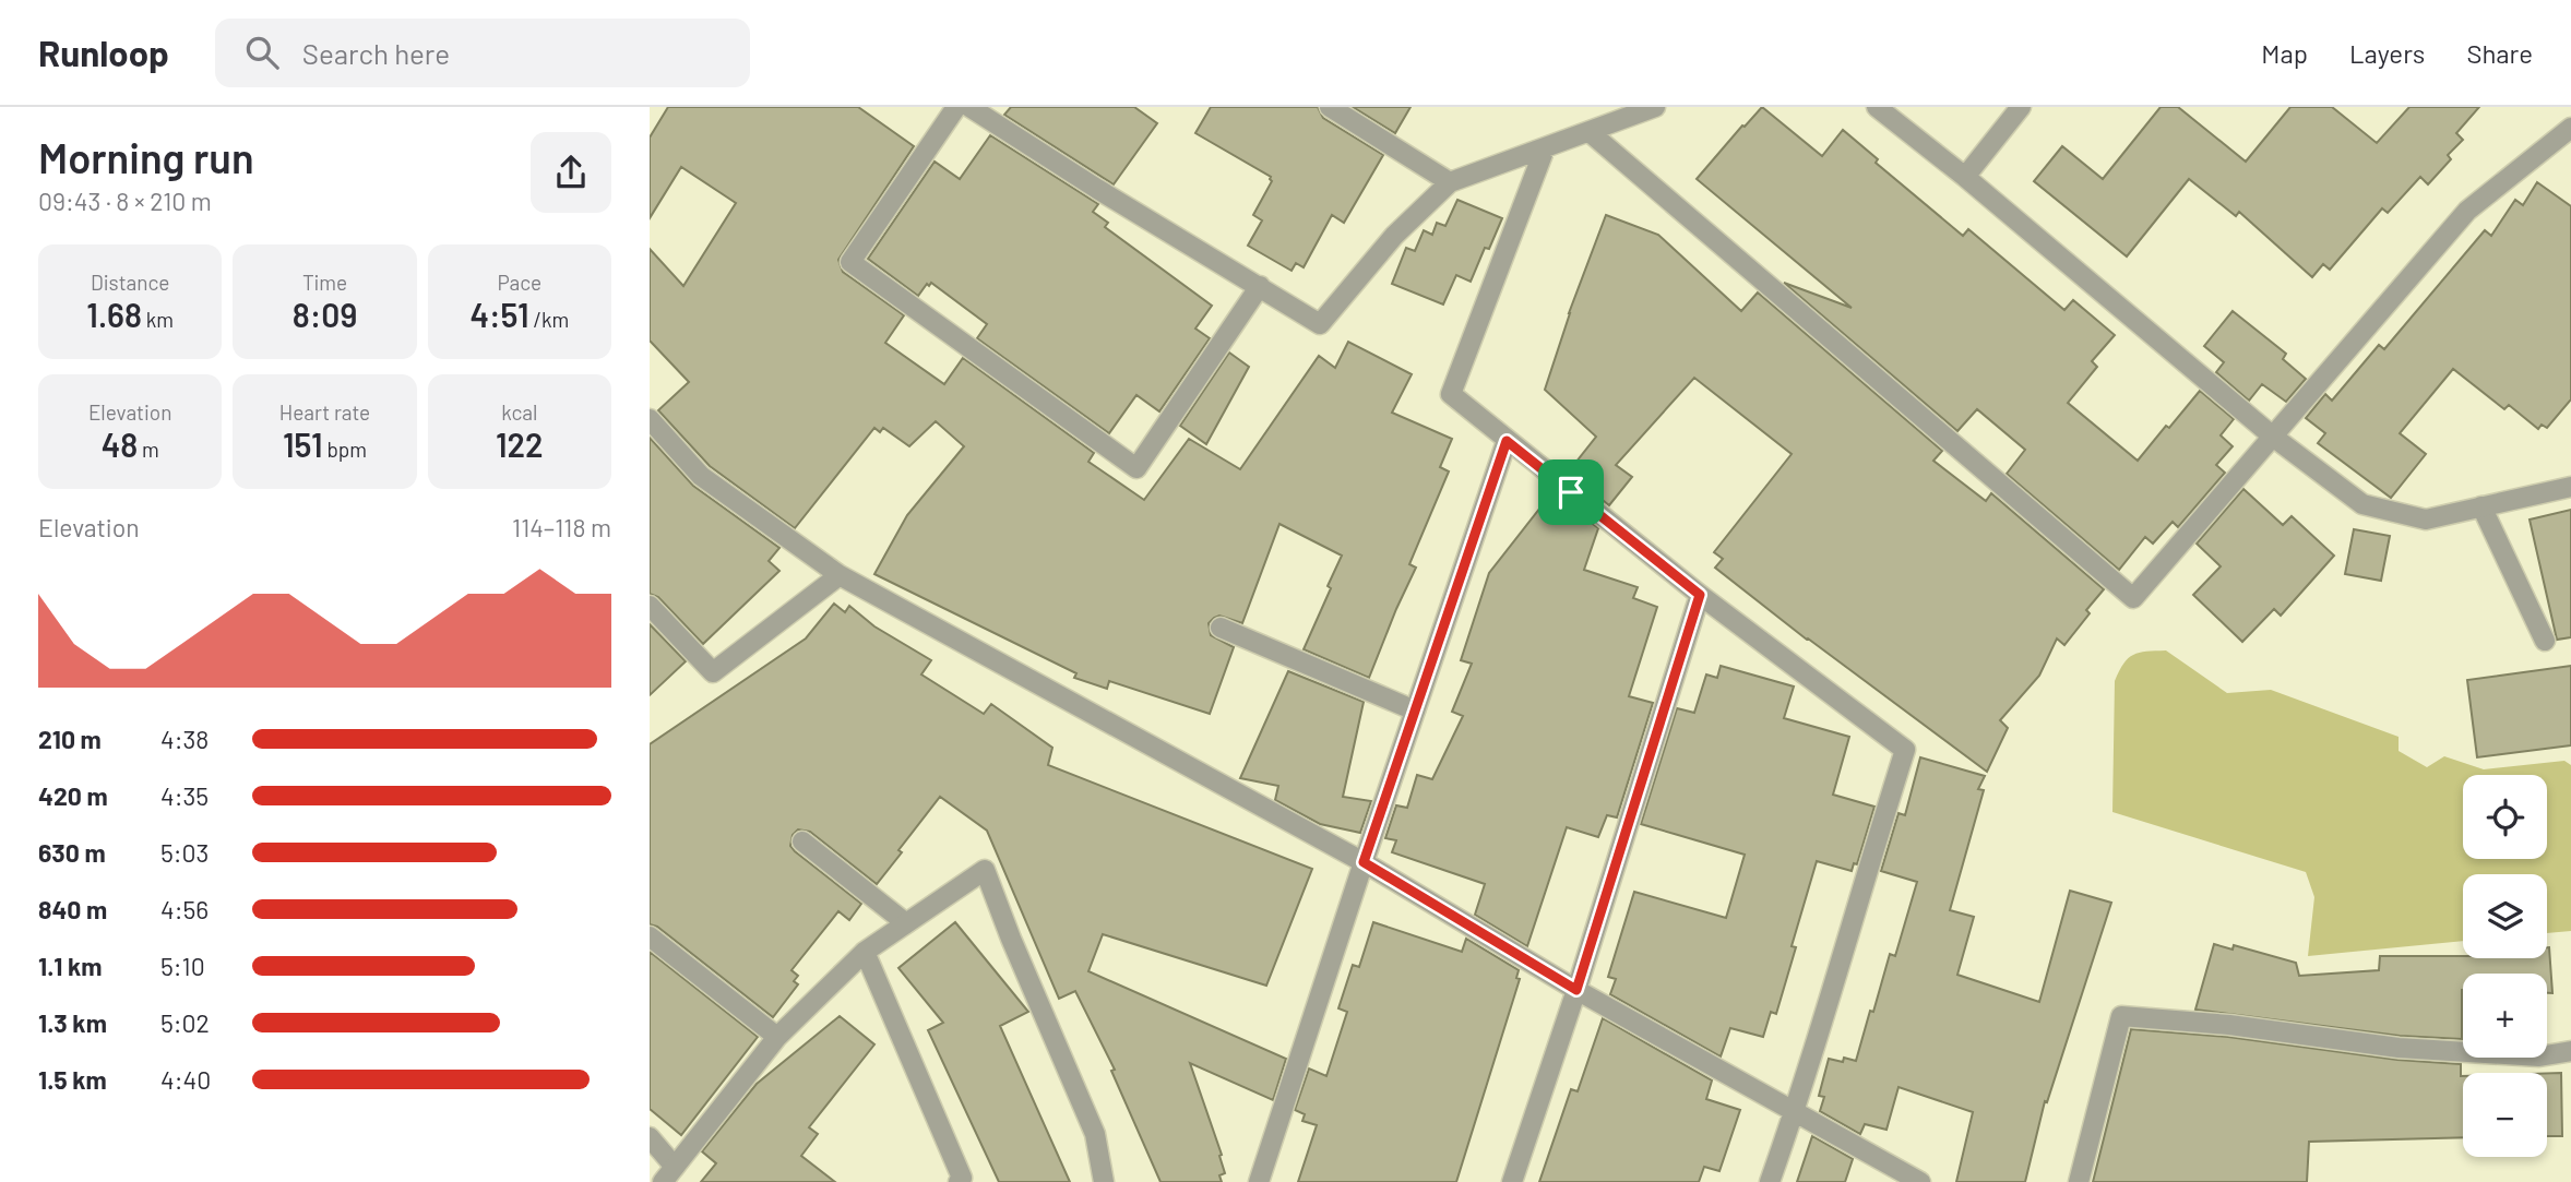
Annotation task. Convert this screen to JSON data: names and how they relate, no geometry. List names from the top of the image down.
{
  "page": {
    "header": "Runloop",
    "search": "Search here",
    "nav": ["Map", "Layers", "Share"],
    "heading": ["Morning run", "09:43 · 8 × 210 m"],
    "stats": [
      ["Distance", "1.68 km"],
      ["Time", "8:09"],
      ["Pace", "4:51 /km"],
      ["Elevation", "48 m"],
      ["Heart rate", "151 bpm"],
      ["kcal", "122"]
    ],
    "chart": ["Elevation", "114–118 m"],
    "list": [
      {
        "name": "210 m",
        "note": "4:38"
      },
      {
        "name": "420 m",
        "note": "4:35"
      },
      {
        "name": "630 m",
        "note": "5:03"
      },
      {
        "name": "840 m",
        "note": "4:56"
      },
      {
        "name": "1.1 km",
        "note": "5:10"
      },
      {
        "name": "1.3 km",
        "note": "5:02"
      },
      {
        "name": "1.5 km",
        "note": "4:40"
      }
    ],
    "map_buttons": ["+", "−"]
  }
}
